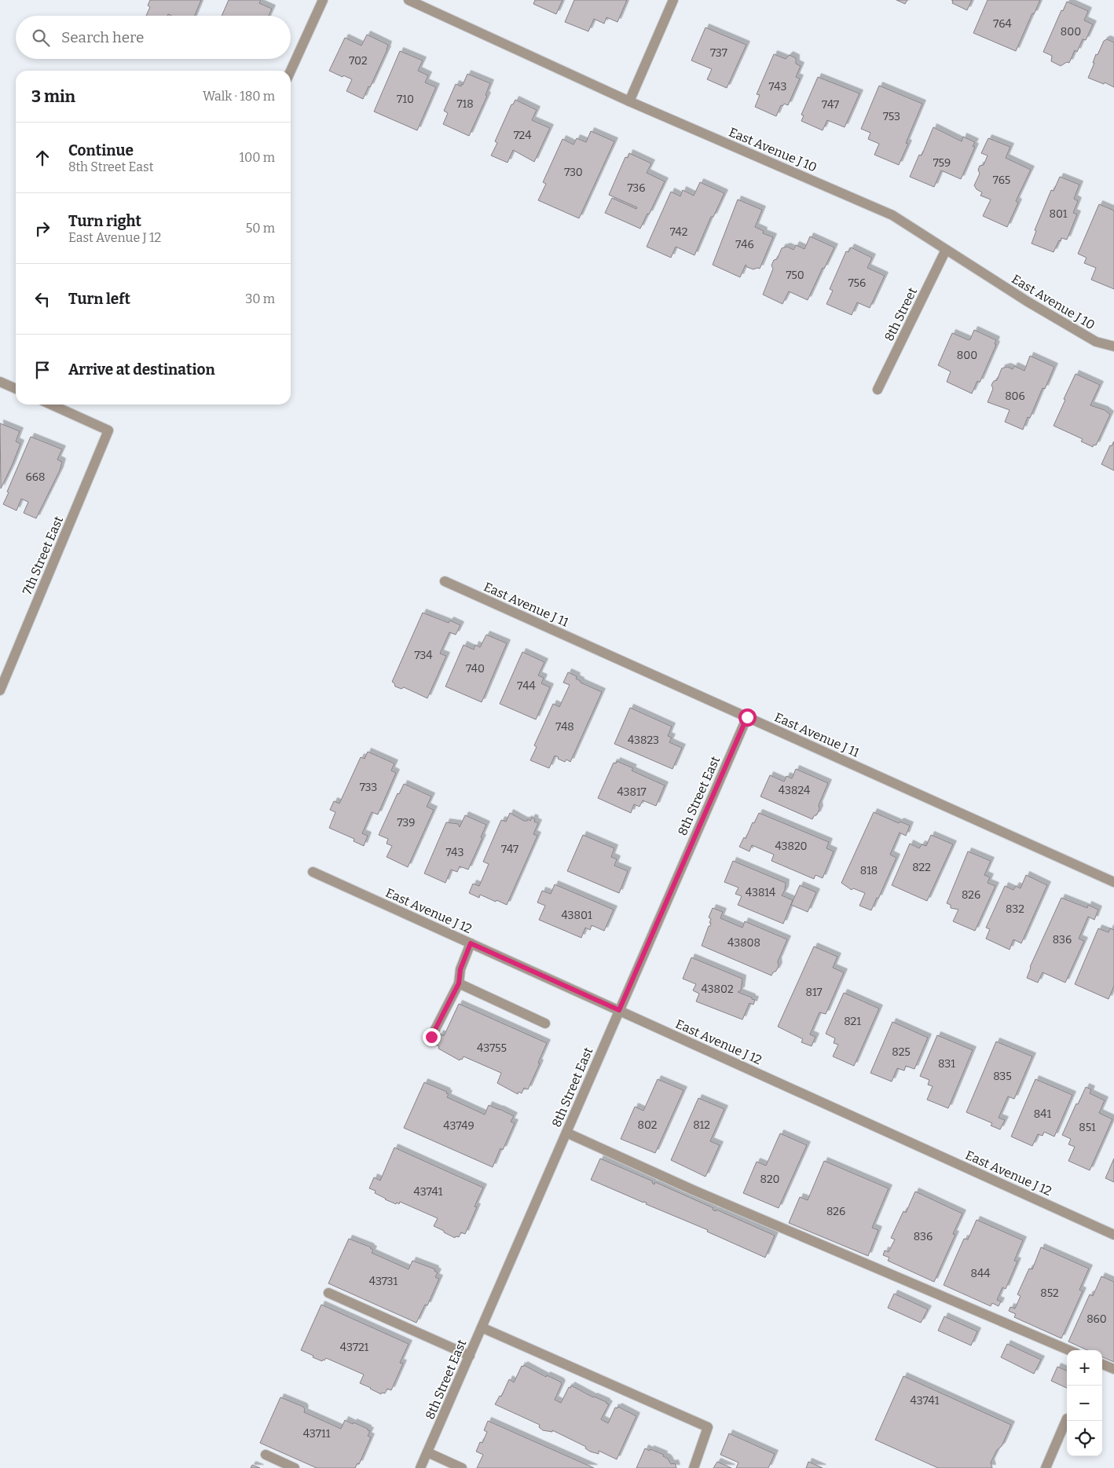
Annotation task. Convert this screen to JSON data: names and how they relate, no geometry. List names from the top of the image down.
{
  "streets": {
    "street": [
      "East Avenue J 10",
      "8th Street",
      "7th Street East",
      "East Avenue J 11",
      "8th Street East",
      "East Avenue J 12"
    ]
  },
  "crossings": [
    ["East Avenue J 10", "8th Street"],
    ["East Avenue J 11", "8th Street East"],
    ["8th Street East", "East Avenue J 12"]
  ],
  "house_numbers": [
    "764",
    "800",
    "737",
    "702",
    "743",
    "710",
    "718",
    "747",
    "753",
    "724",
    "759",
    "730",
    "765",
    "736",
    "801",
    "742",
    "746",
    "750",
    "756",
    "800",
    "806",
    "668",
    "734",
    "740",
    "744",
    "748",
    "43823",
    "733",
    "43824",
    "43817",
    "739",
    "43820",
    "747",
    "743",
    "822",
    "818",
    "43814",
    "826",
    "832",
    "43801",
    "836",
    "43808",
    "43802",
    "817",
    "821",
    "43755",
    "825",
    "831",
    "835",
    "841",
    "802",
    "812",
    "43749",
    "851",
    "820",
    "43741",
    "826",
    "836",
    "844",
    "43731",
    "852",
    "860",
    "43721",
    "43741",
    "43711"
  ],
  "page": {
    "search": "Search here",
    "heading": ["3 min", "Walk · 180 m"],
    "list": [
      ["Continue", "8th Street East", "100 m"],
      ["Turn right", "East Avenue J 12", "50 m"],
      ["Turn left", "30 m"],
      "Arrive at destination"
    ],
    "map_buttons": ["+", "−"]
  }
}
